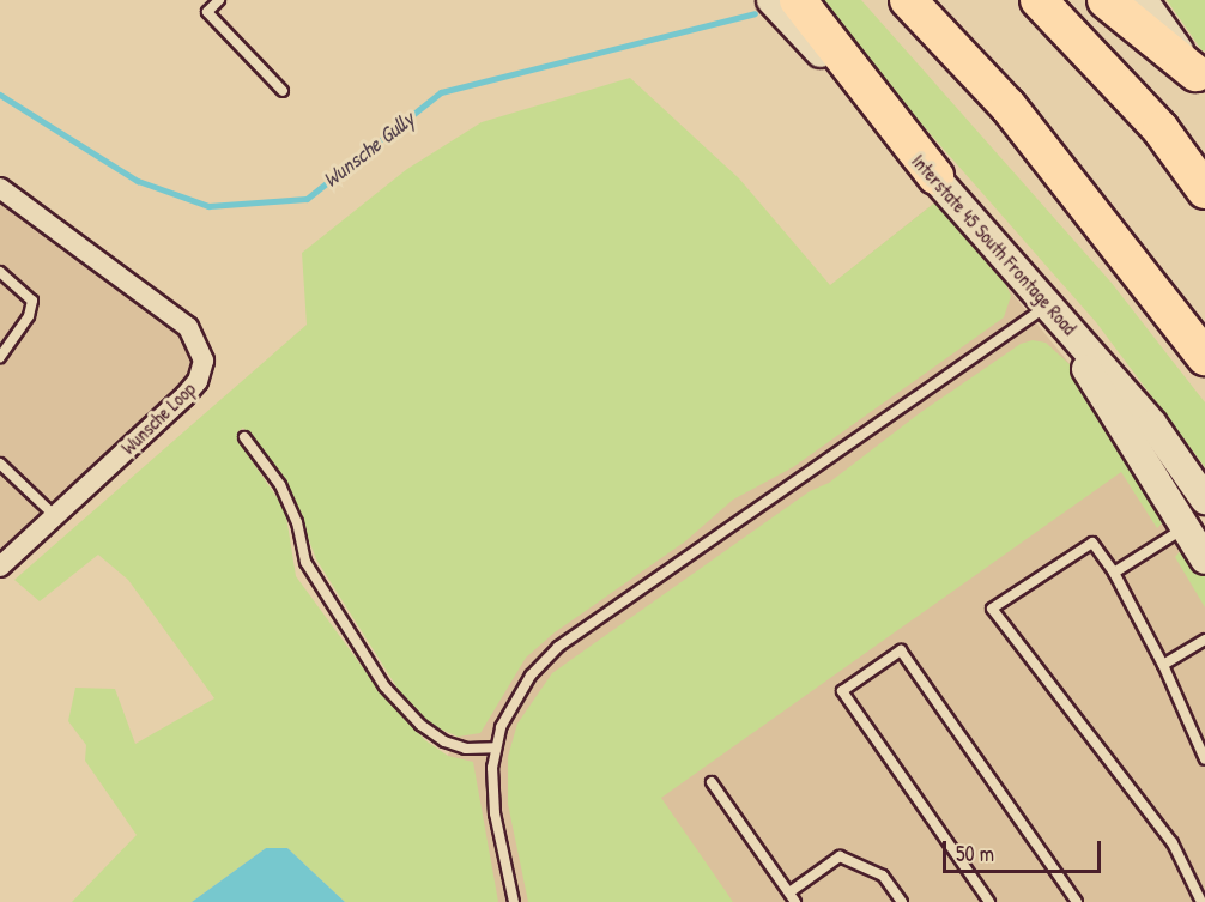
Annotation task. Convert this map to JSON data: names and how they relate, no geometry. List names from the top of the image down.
{
  "streets": {
    "main road": ["Interstate 45 South Frontage Road"],
    "street": ["Wunsche Loop"]
  },
  "water": ["Wunsche Gully"],
  "scale_bar": "50 m"
}
